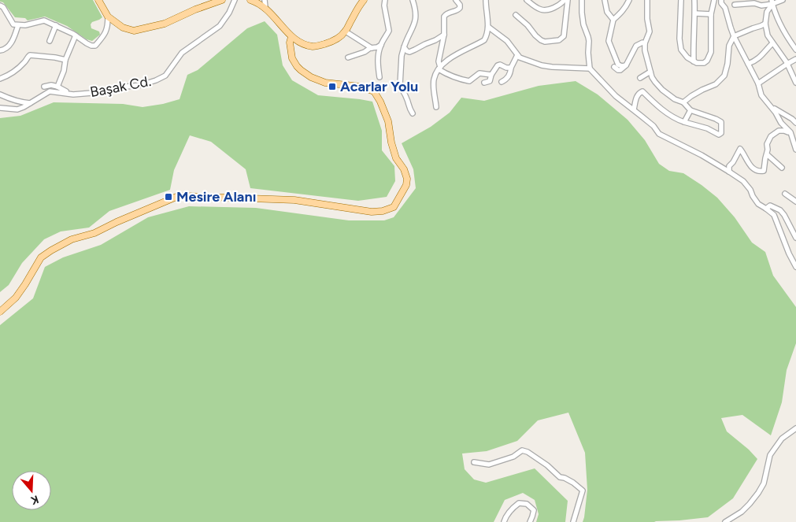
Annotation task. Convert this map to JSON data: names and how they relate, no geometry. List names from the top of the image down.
{
  "streets": {
    "street": ["Başak Cd."]
  },
  "places": {
    "transit": ["Acarlar Yolu", "Mesire Alanı"]
  },
  "north": "bottom"
}
